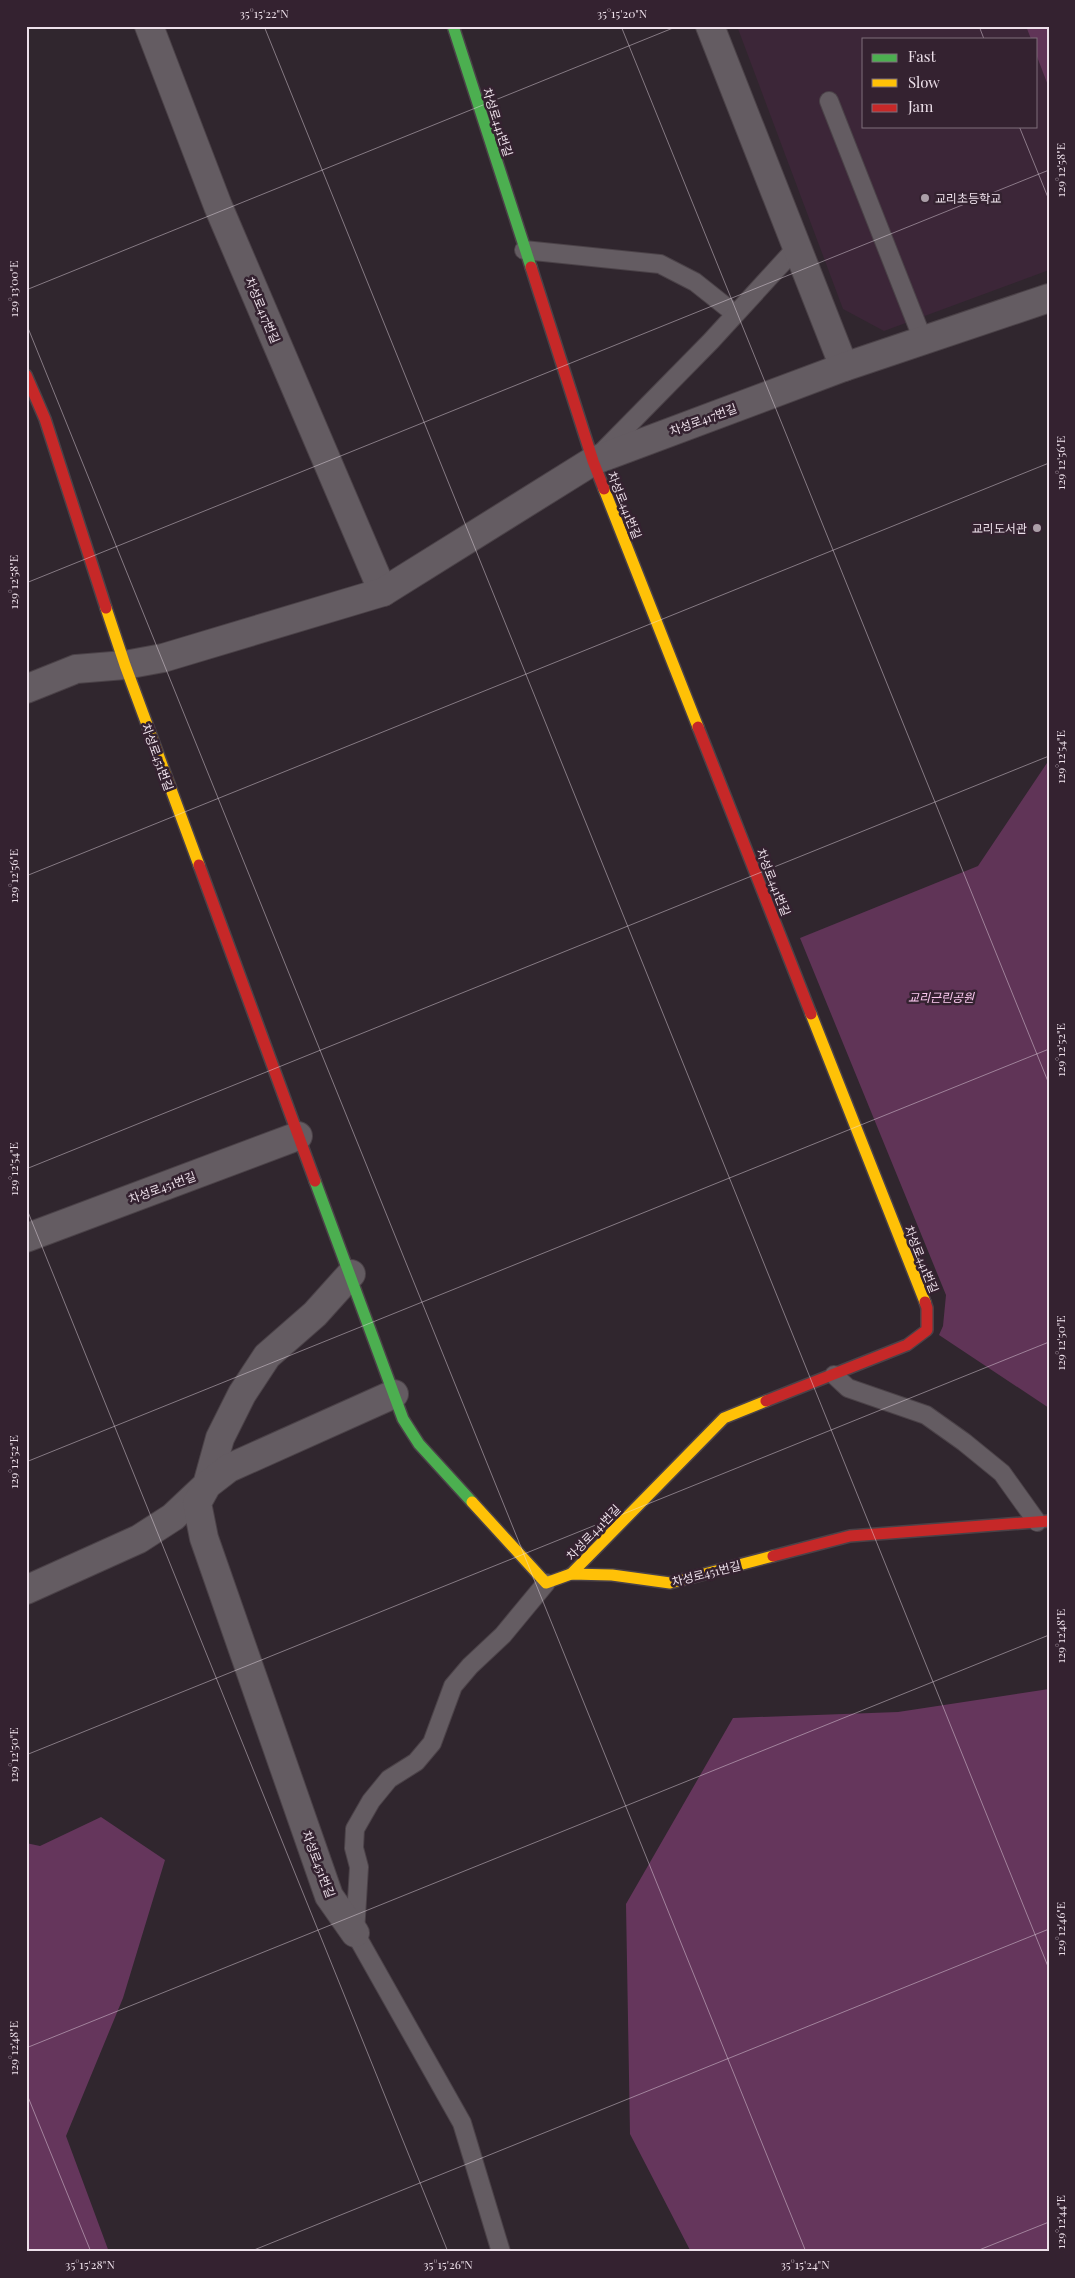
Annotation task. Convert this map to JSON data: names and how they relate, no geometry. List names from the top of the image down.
{
  "streets": {
    "street": ["차성로441번길", "차성로417번길", "차성로451번길"]
  },
  "crossings": [
    ["차성로441번길", "차성로417번길"],
    ["차성로441번길", "차성로451번길"],
    ["차성로417번길", "차성로451번길"]
  ],
  "parks": ["교리근린공원"],
  "places": ["교리초등학교", "교리도서관"],
  "legend": ["Fast", "Slow", "Jam"],
  "coordinates": [
    "35°15'22\"N",
    "35°15'20\"N",
    "129°12'58\"E",
    "129°13'00\"E",
    "129°12'56\"E",
    "129°12'54\"E",
    "129°12'52\"E",
    "129°12'50\"E",
    "129°12'48\"E",
    "129°12'46\"E",
    "129°12'44\"E",
    "35°15'28\"N",
    "35°15'26\"N",
    "35°15'24\"N"
  ]
}
